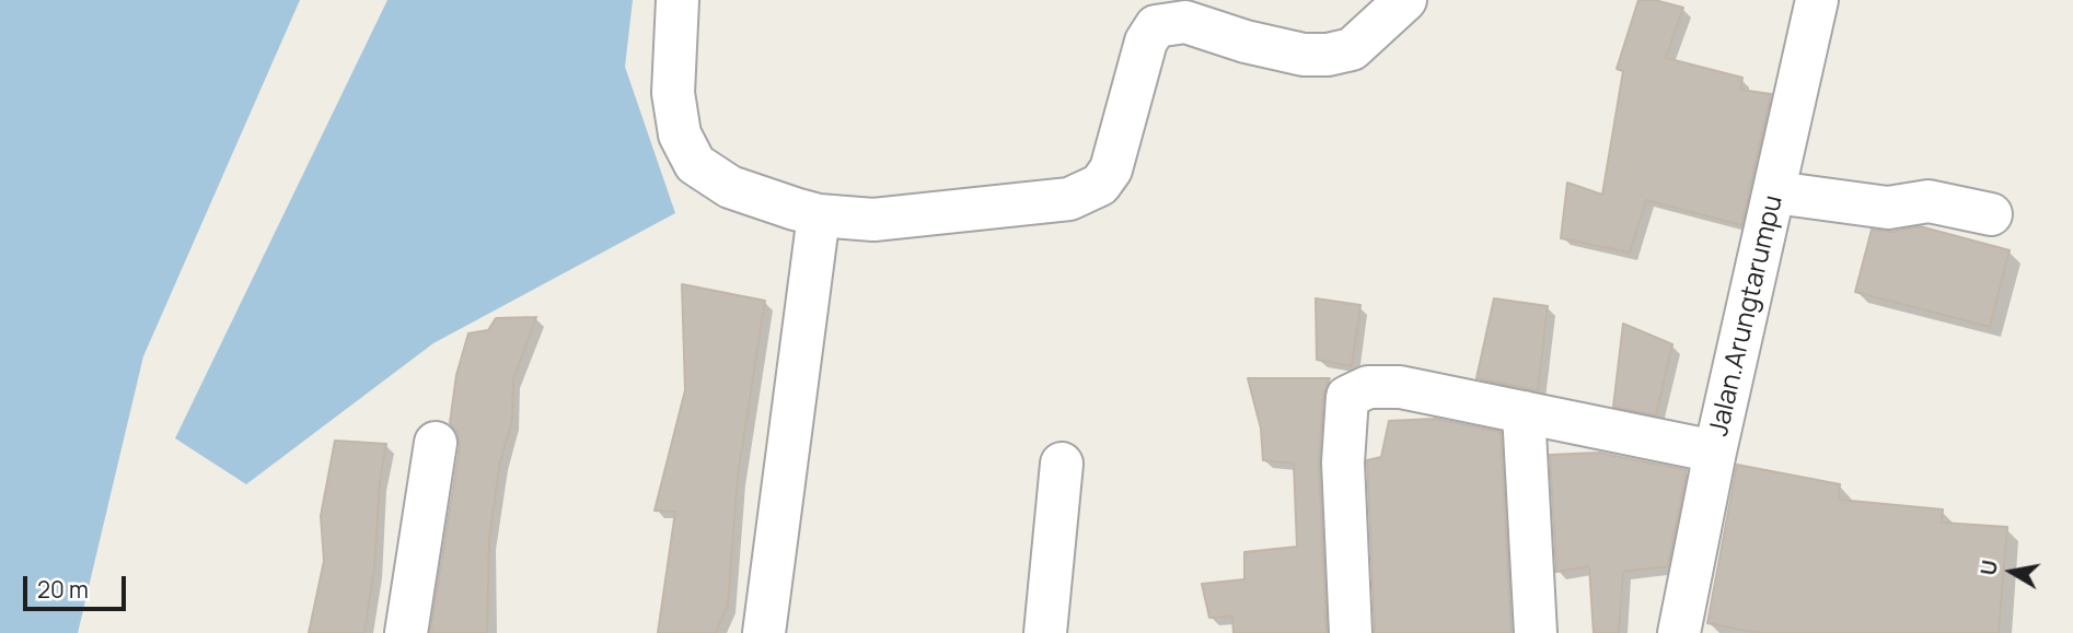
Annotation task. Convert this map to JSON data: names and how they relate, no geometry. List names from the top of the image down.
{
  "streets": {
    "street": ["Jalan.Arungtarumpu"]
  },
  "scale_bar": "20 m",
  "north": "left"
}
